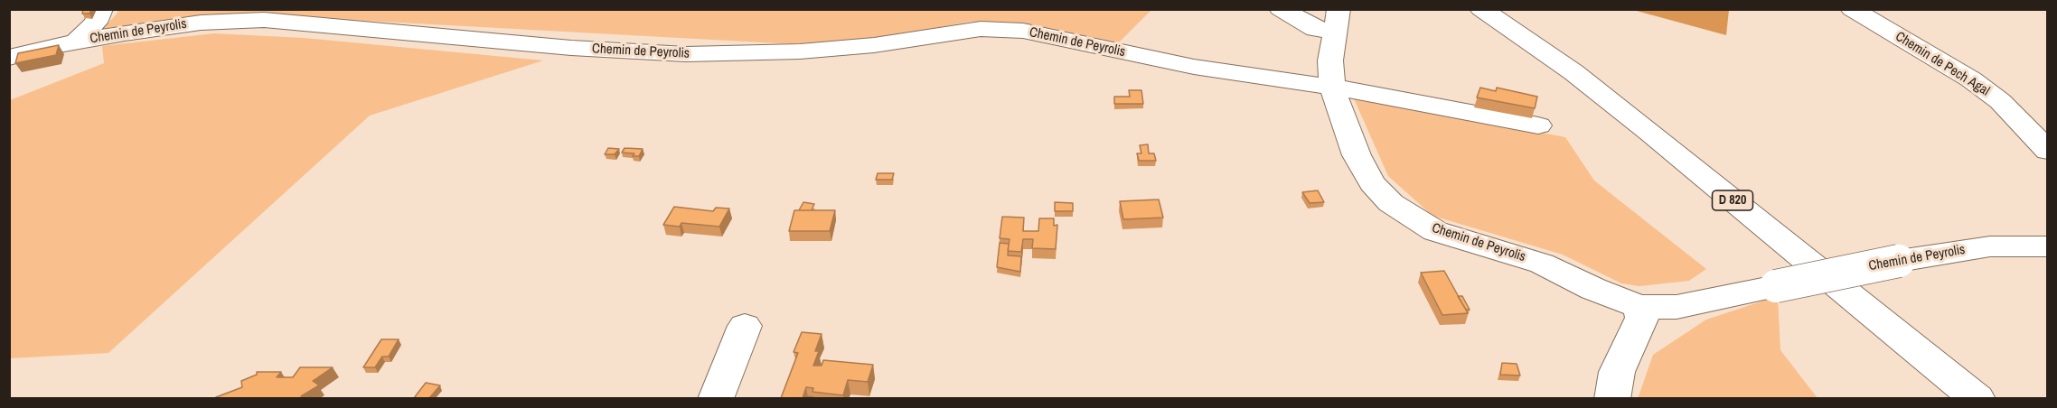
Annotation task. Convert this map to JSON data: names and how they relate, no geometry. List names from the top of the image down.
{
  "streets": {
    "street": ["Chemin de Peyrolis", "Chemin de Pech Agal", "D 820"]
  }
}
